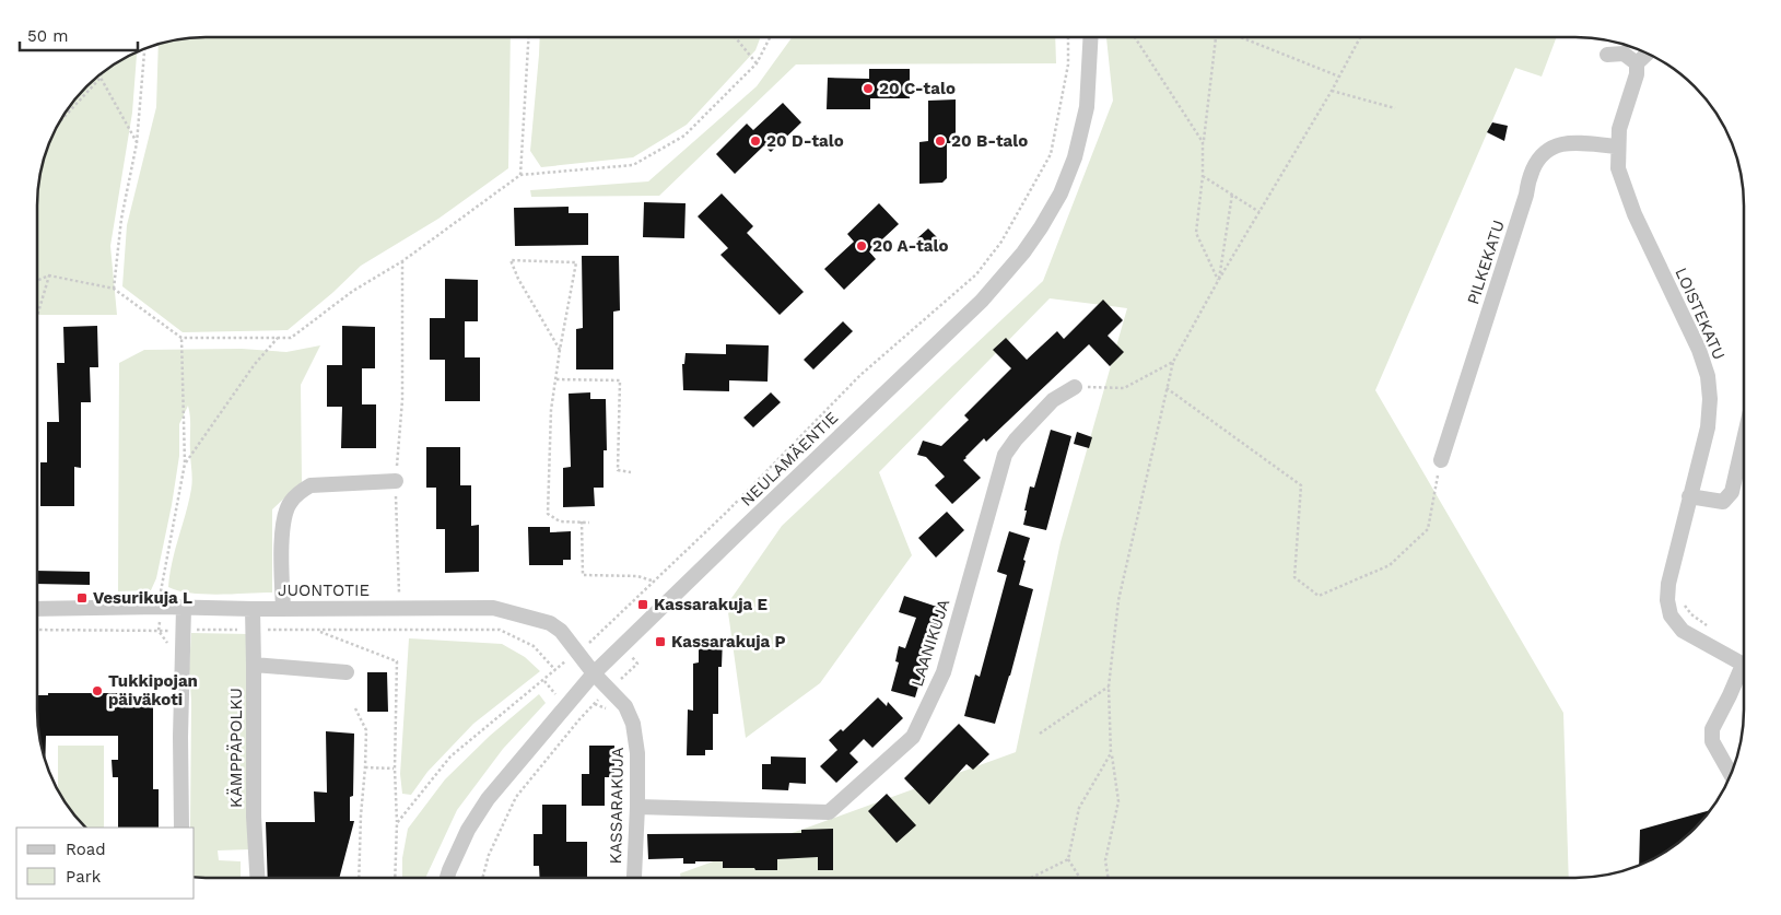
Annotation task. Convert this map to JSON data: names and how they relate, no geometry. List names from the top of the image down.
{
  "streets": {
    "street": [
      "PILKEKATU",
      "LOISTEKATU",
      "NEULAMÄENTIE",
      "JUONTOTIE",
      "LAANIKUJA",
      "KÄMPPÄPOLKU",
      "KASSARAKUJA"
    ]
  },
  "crossings": [
    ["PILKEKATU", "LOISTEKATU"],
    ["NEULAMÄENTIE", "JUONTOTIE"],
    ["NEULAMÄENTIE", "KASSARAKUJA"],
    ["JUONTOTIE", "KÄMPPÄPOLKU"],
    ["JUONTOTIE", "KASSARAKUJA"],
    ["LAANIKUJA", "KASSARAKUJA"]
  ],
  "places": {
    "other": [
      "20 C-talo",
      "20 D-talo",
      "20 B-talo",
      "20 A-talo",
      "Tukkipojan päiväkoti"
    ],
    "transit": ["Vesurikuja L", "Kassarakuja E", "Kassarakuja P"]
  },
  "legend": ["Road", "Park"],
  "scale_bar": "50 m"
}
